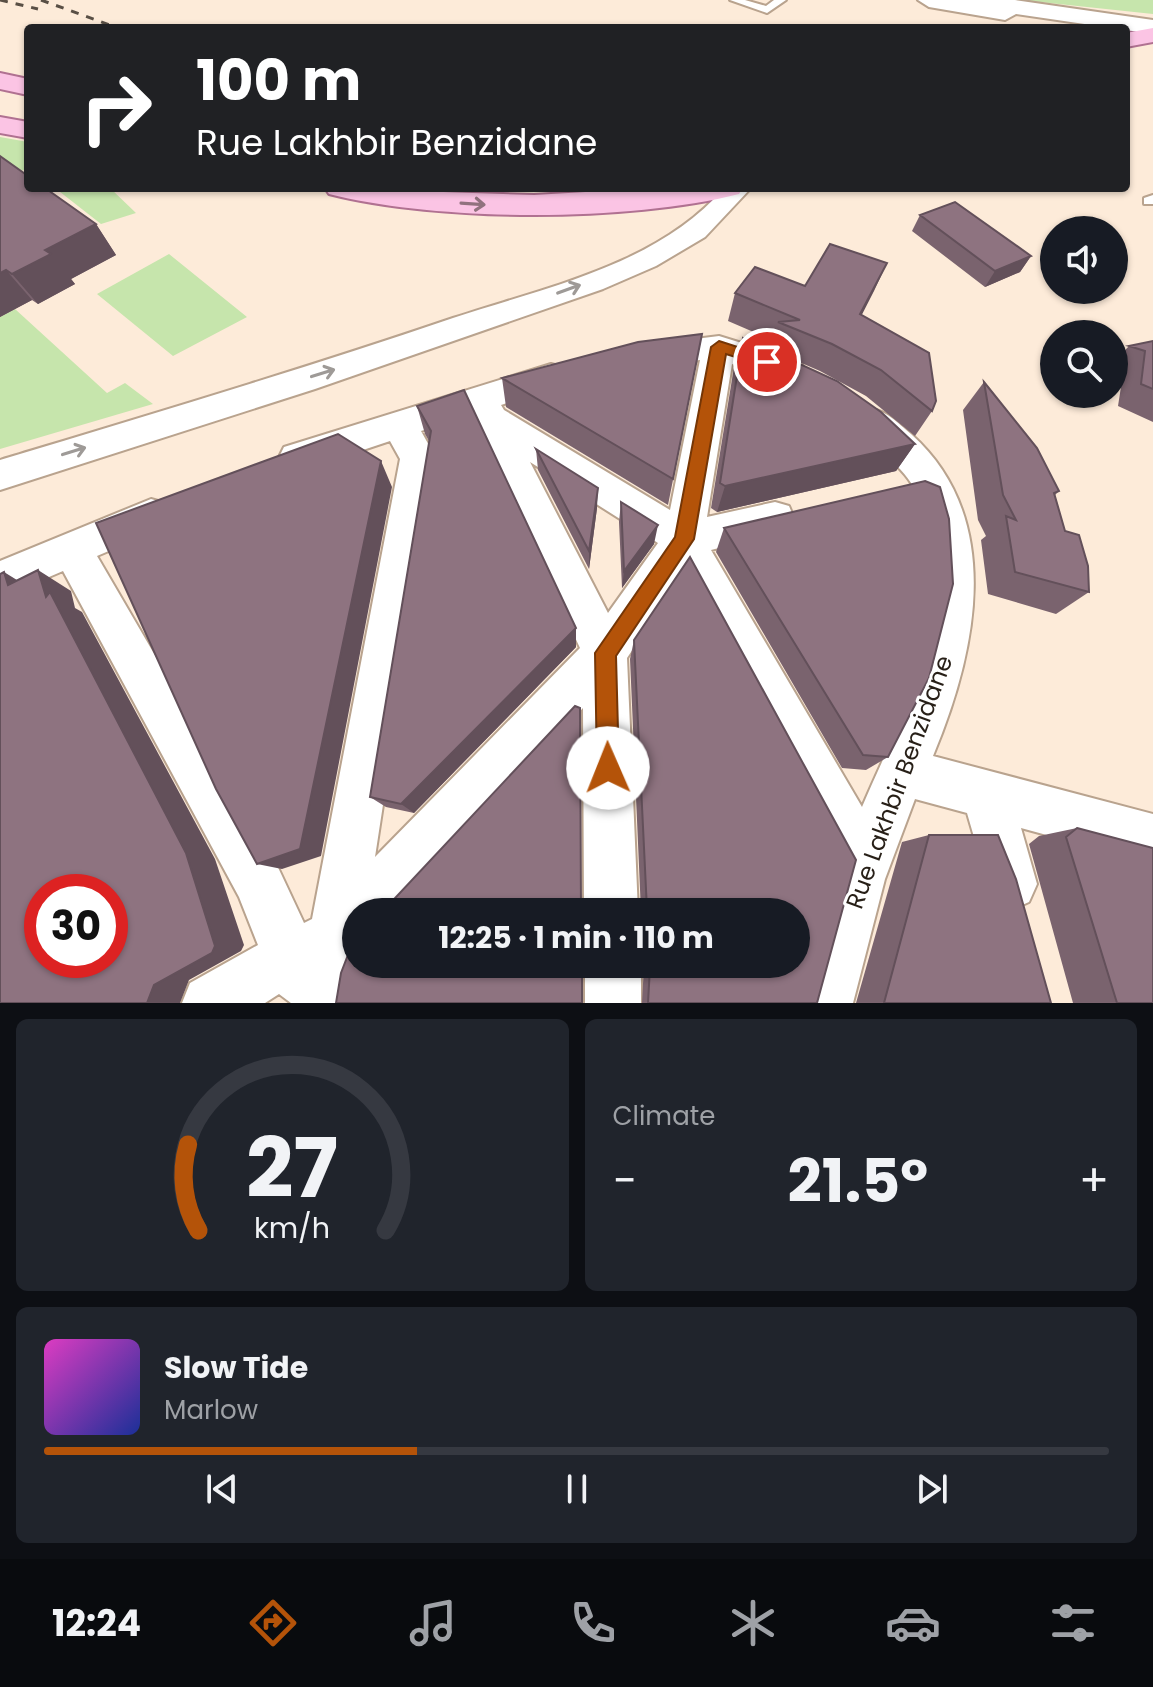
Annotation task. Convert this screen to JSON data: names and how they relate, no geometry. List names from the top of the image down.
{
  "streets": {
    "street": ["Rue Lakhbir Benzidane"]
  },
  "page": {
    "turn": ["100 m", "Rue Lakhbir Benzidane"],
    "limit": "30",
    "trip": "12:25 · 1 min · 110 m",
    "tile": "Climate",
    "heat": ["−", "21.5°", "+"],
    "song": ["Slow Tide", "Marlow"],
    "tabs": "12:24",
    "gauge": ["27", "km/h"]
  }
}
